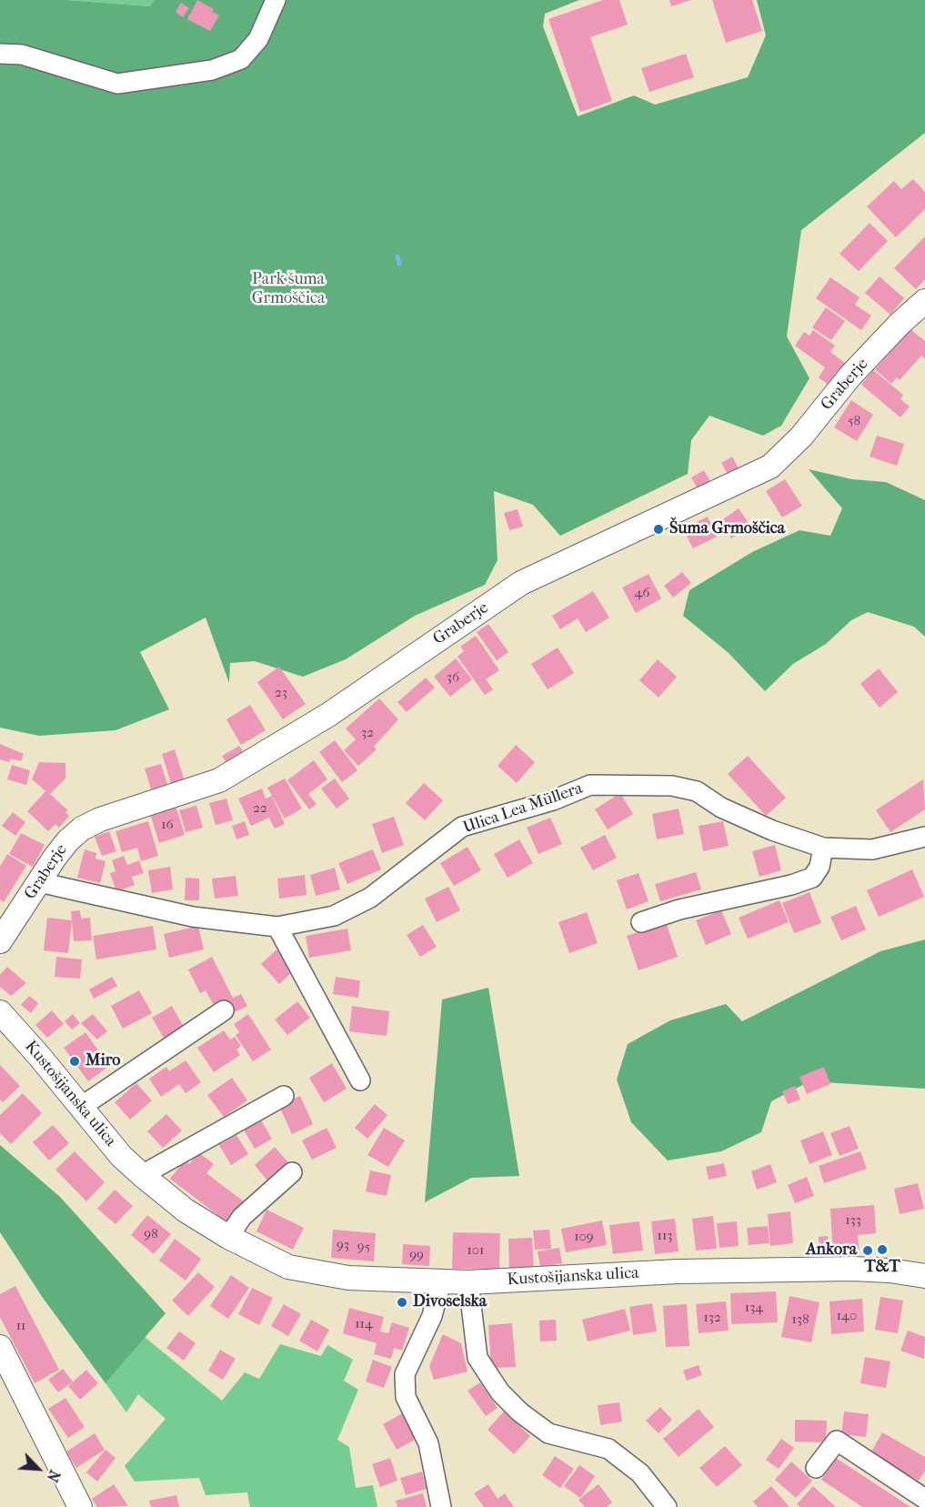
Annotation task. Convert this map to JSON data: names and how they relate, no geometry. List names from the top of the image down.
{
  "streets": {
    "street": ["Graberje", "Ulica Lea Müllera", "Kustošijanska ulica"]
  },
  "crossings": [
    ["Graberje", "Ulica Lea Müllera"]
  ],
  "parks": ["Park šuma Grmoščica"],
  "places": [
    "Šuma Grmoščica",
    "Miro",
    "T&T",
    "Ankora",
    "Divoselska"
  ],
  "house_numbers": [
    "58",
    "46",
    "36",
    "23",
    "32",
    "22",
    "16",
    "133",
    "98",
    "113",
    "109",
    "93",
    "95",
    "101",
    "99",
    "134",
    "140",
    "132",
    "138",
    "114",
    "11"
  ],
  "north": "bottom right"
}
